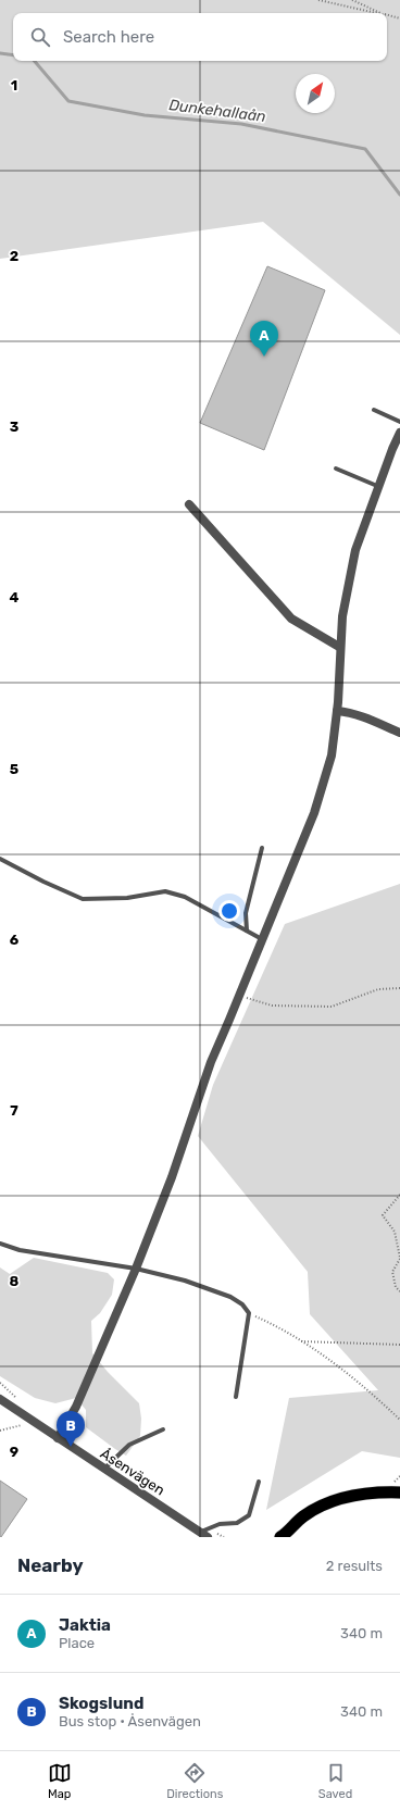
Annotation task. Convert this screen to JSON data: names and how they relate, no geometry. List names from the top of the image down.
{
  "streets": {
    "street": ["Åsenvägen"]
  },
  "water": ["Dunkehallaån"],
  "north": "top right",
  "page": {
    "search": "Search here",
    "pins": ["A", "B"],
    "heading": ["Nearby", "2 results"],
    "list": [
      {
        "mark": "A",
        "name": "Jaktia",
        "note": "Place",
        "value": "340 m"
      },
      {
        "mark": "B",
        "name": "Skogslund",
        "note": "Bus stop · Åsenvägen",
        "value": "340 m"
      }
    ],
    "nav": ["Map", "Directions", "Saved"]
  },
  "grid": {
    "rows": [
      "1",
      "2",
      "3",
      "4",
      "5",
      "6",
      "7",
      "8",
      "9"
    ]
  }
}
